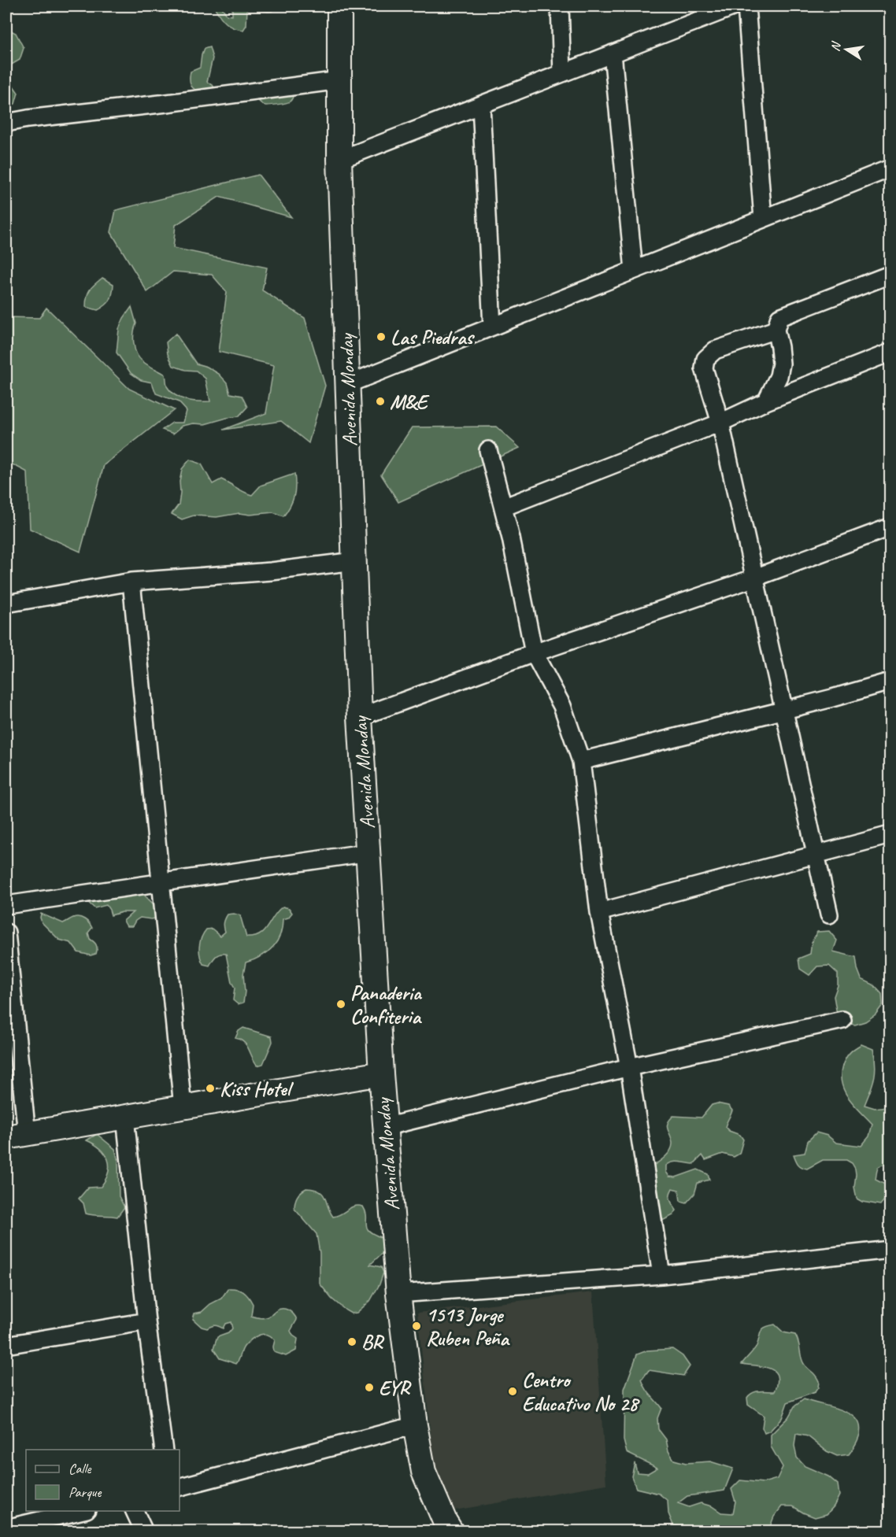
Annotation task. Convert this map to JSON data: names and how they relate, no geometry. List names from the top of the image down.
{
  "streets": {
    "main road": ["Avenida Monday"]
  },
  "places": [
    "Las Piedras",
    "M&E",
    "Panaderia Confiteria",
    "Kiss Hotel",
    "1513 Jorge Ruben Peña",
    "BR",
    "EYR",
    "Centro Educativo No 28"
  ],
  "legend": ["Calle", "Parque"],
  "north": "left"
}
